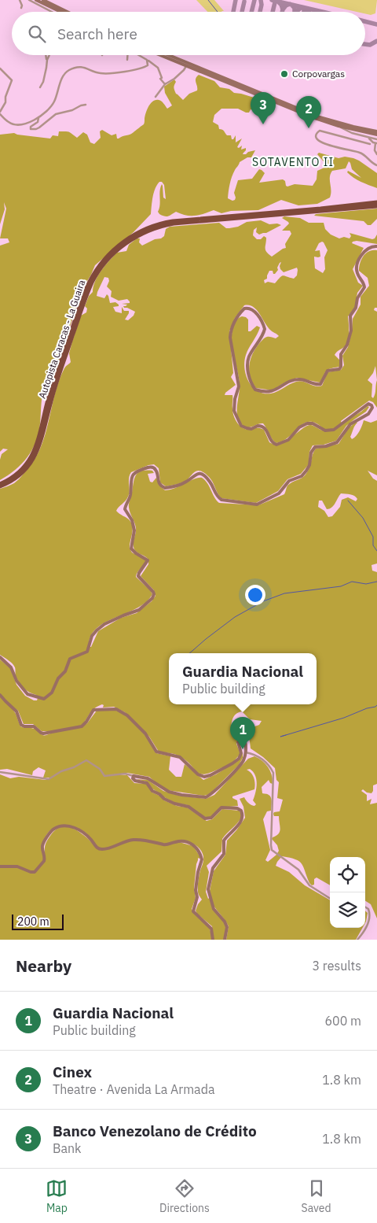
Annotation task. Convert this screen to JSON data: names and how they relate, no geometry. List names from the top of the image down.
{
  "streets": {
    "highway": ["Autopista Caracas - La Guaira"]
  },
  "districts": ["SOTAVENTO II"],
  "places": ["Corpovargas"],
  "scale_bar": "200 m",
  "page": {
    "search": "Search here",
    "pins": ["3", "2", "1"],
    "popup": ["Guardia Nacional", "Public building"],
    "scale": "200 m",
    "heading": ["Nearby", "3 results"],
    "list": [
      {
        "mark": "1",
        "name": "Guardia Nacional",
        "note": "Public building",
        "value": "600 m"
      },
      {
        "mark": "2",
        "name": "Cinex",
        "note": "Theatre · Avenida La Armada",
        "value": "1.8 km"
      },
      {
        "mark": "3",
        "name": "Banco Venezolano de Crédito",
        "note": "Bank",
        "value": "1.8 km"
      }
    ],
    "nav": ["Map", "Directions", "Saved"]
  }
}
